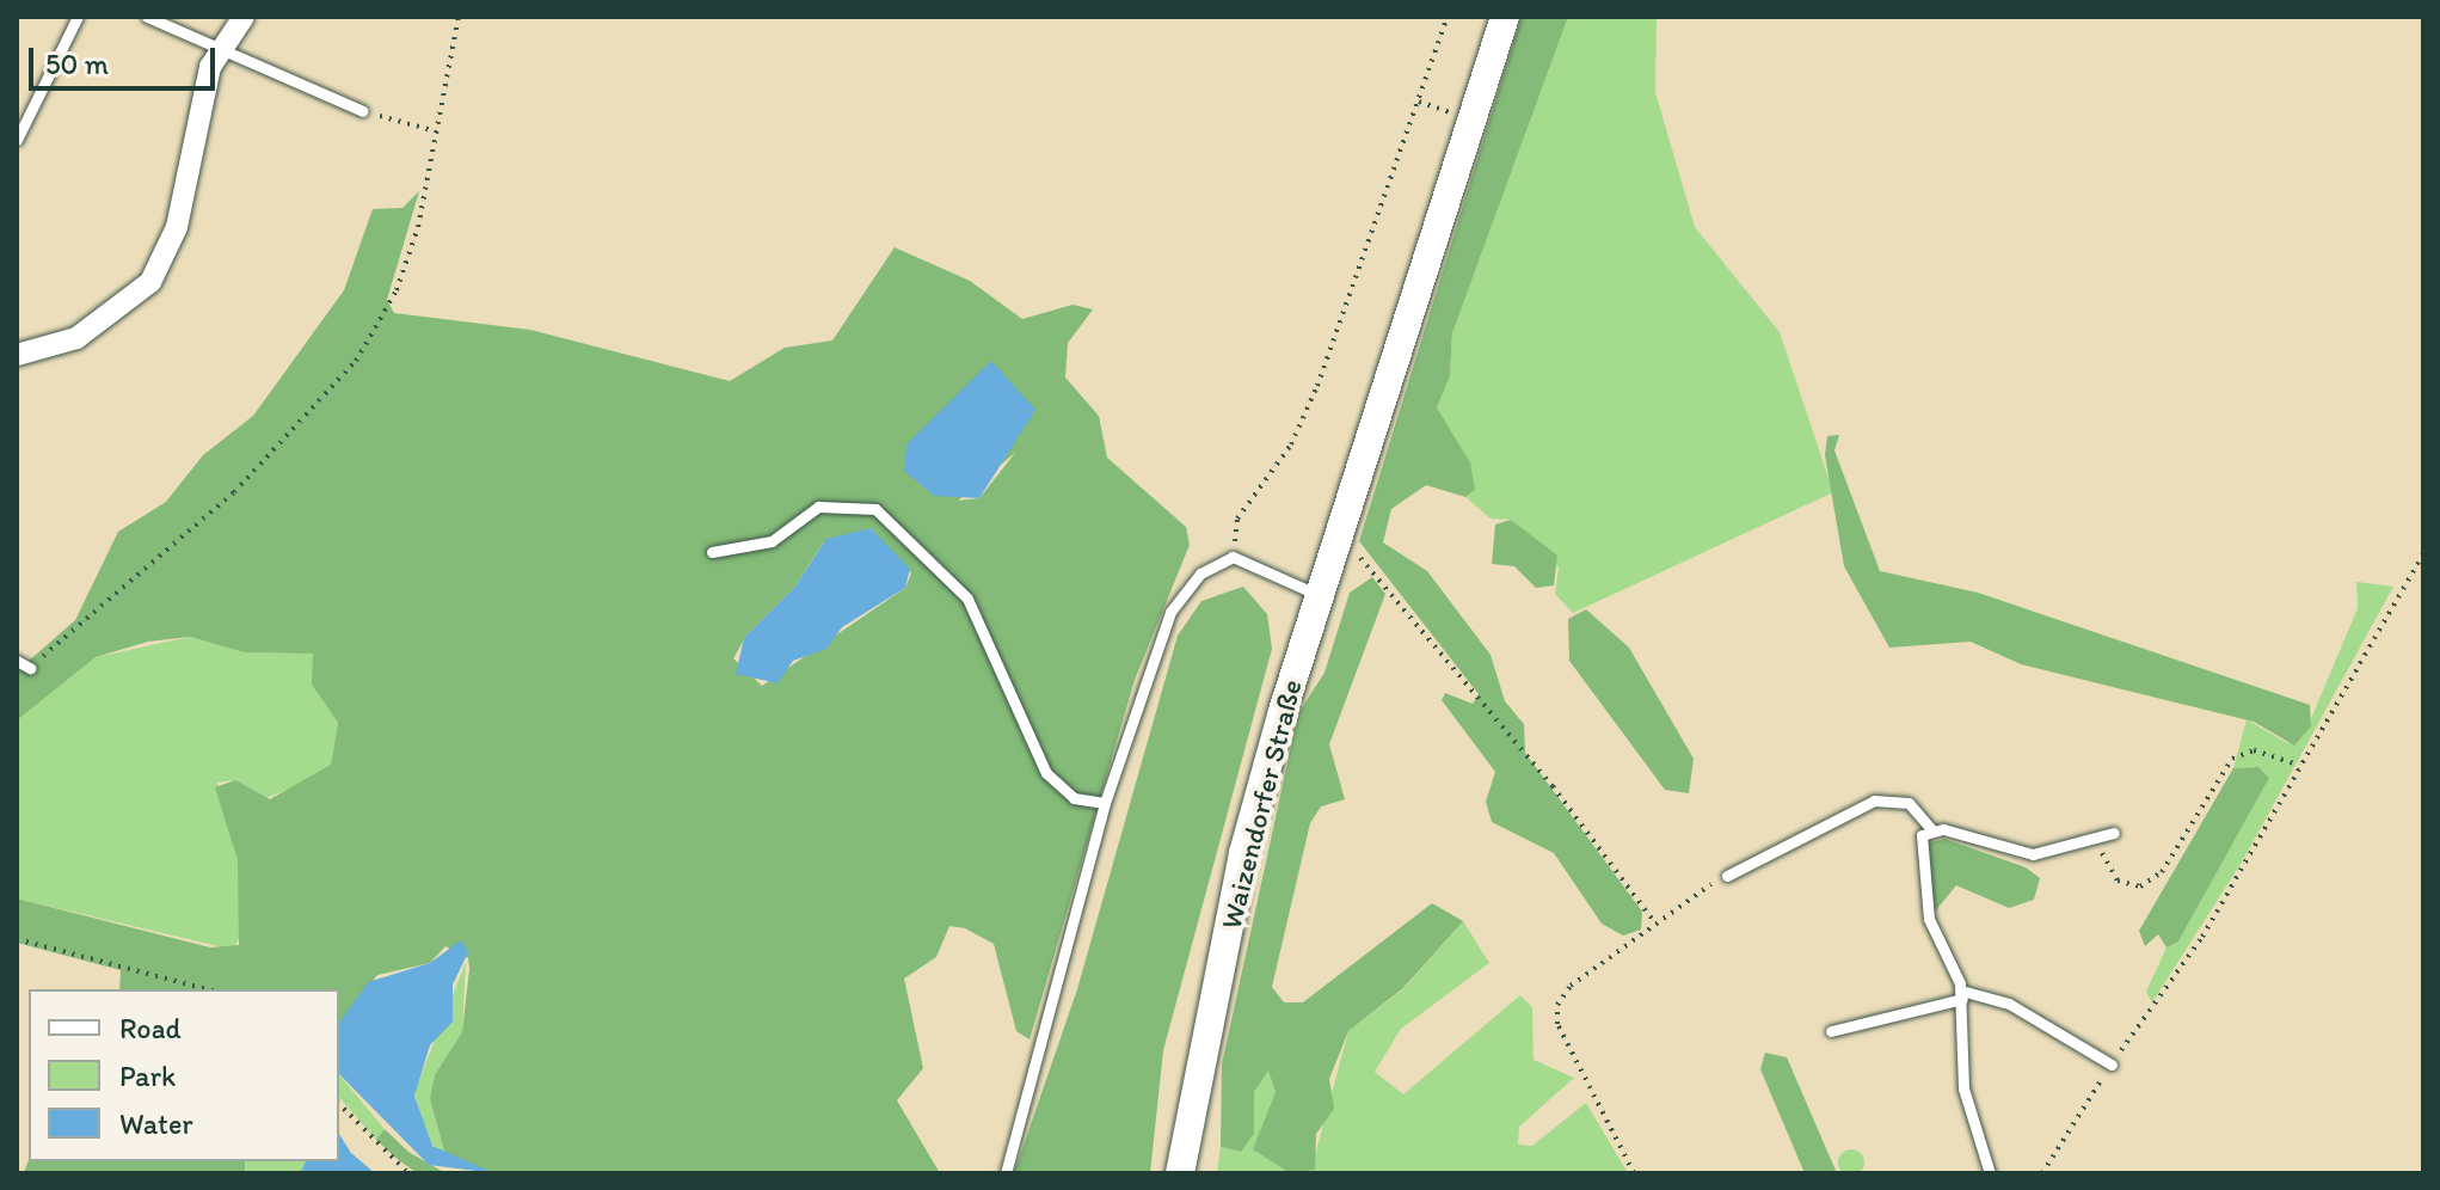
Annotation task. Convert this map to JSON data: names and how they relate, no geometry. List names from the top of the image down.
{
  "streets": {
    "main road": ["Waizendorfer Straße"]
  },
  "legend": ["Road", "Park", "Water"],
  "scale_bar": "50 m"
}
